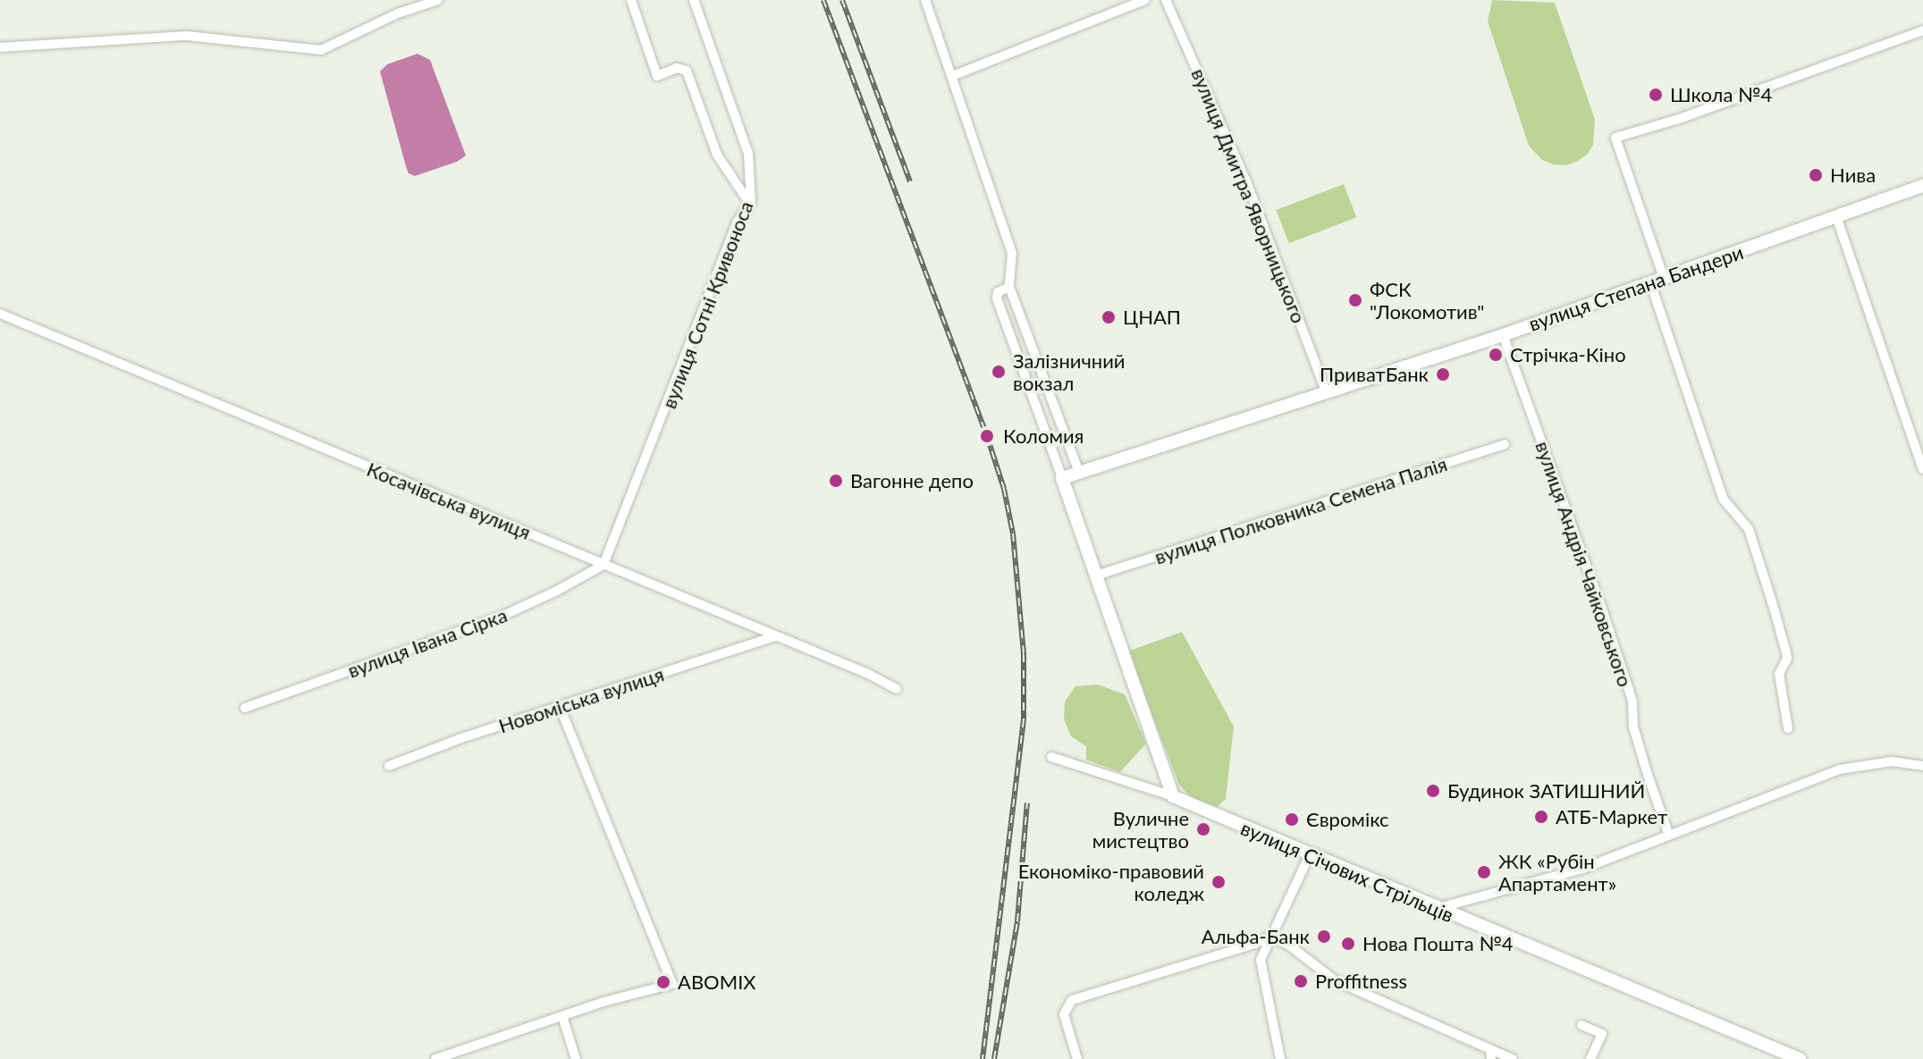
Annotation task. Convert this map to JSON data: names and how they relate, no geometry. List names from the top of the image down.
{
  "streets": {
    "street": [
      "вулиця Дмитра Яворницького",
      "вулиця Степана Бандери",
      "вулиця Сотні Кривоноса",
      "Косачівська вулиця",
      "вулиця Полковника Семена Палія",
      "вулиця Андрія Чайковського",
      "вулиця Івана Сірка",
      "Новоміська вулиця",
      "вулиця Січових Стрільців"
    ]
  },
  "crossings": [
    ["вулиця Дмитра Яворницького", "вулиця Степана Бандери"],
    ["вулиця Степана Бандери", "вулиця Андрія Чайковського"],
    ["вулиця Сотні Кривоноса", "Косачівська вулиця"],
    ["вулиця Сотні Кривоноса", "вулиця Івана Сірка"],
    ["Косачівська вулиця", "вулиця Івана Сірка"],
    ["Косачівська вулиця", "Новоміська вулиця"]
  ],
  "places": [
    "Школа №4",
    "Нива",
    "ФСК \"Локомотив\"",
    "ЦНАП",
    "Стрічка-Кіно",
    "Залізничний вокзал",
    "ПриватБанк",
    "Коломия",
    "Вагонне депо",
    "Будинок ЗАТИШНИЙ",
    "АТБ-Маркет",
    "Євромікс",
    "Вуличне мистецтво",
    "ЖК «Рубін Апартамент»",
    "Економіко-правовий коледж",
    "Альфа-Банк",
    "Нова Пошта №4",
    "Proffitness",
    "ABOMIX"
  ]
}
